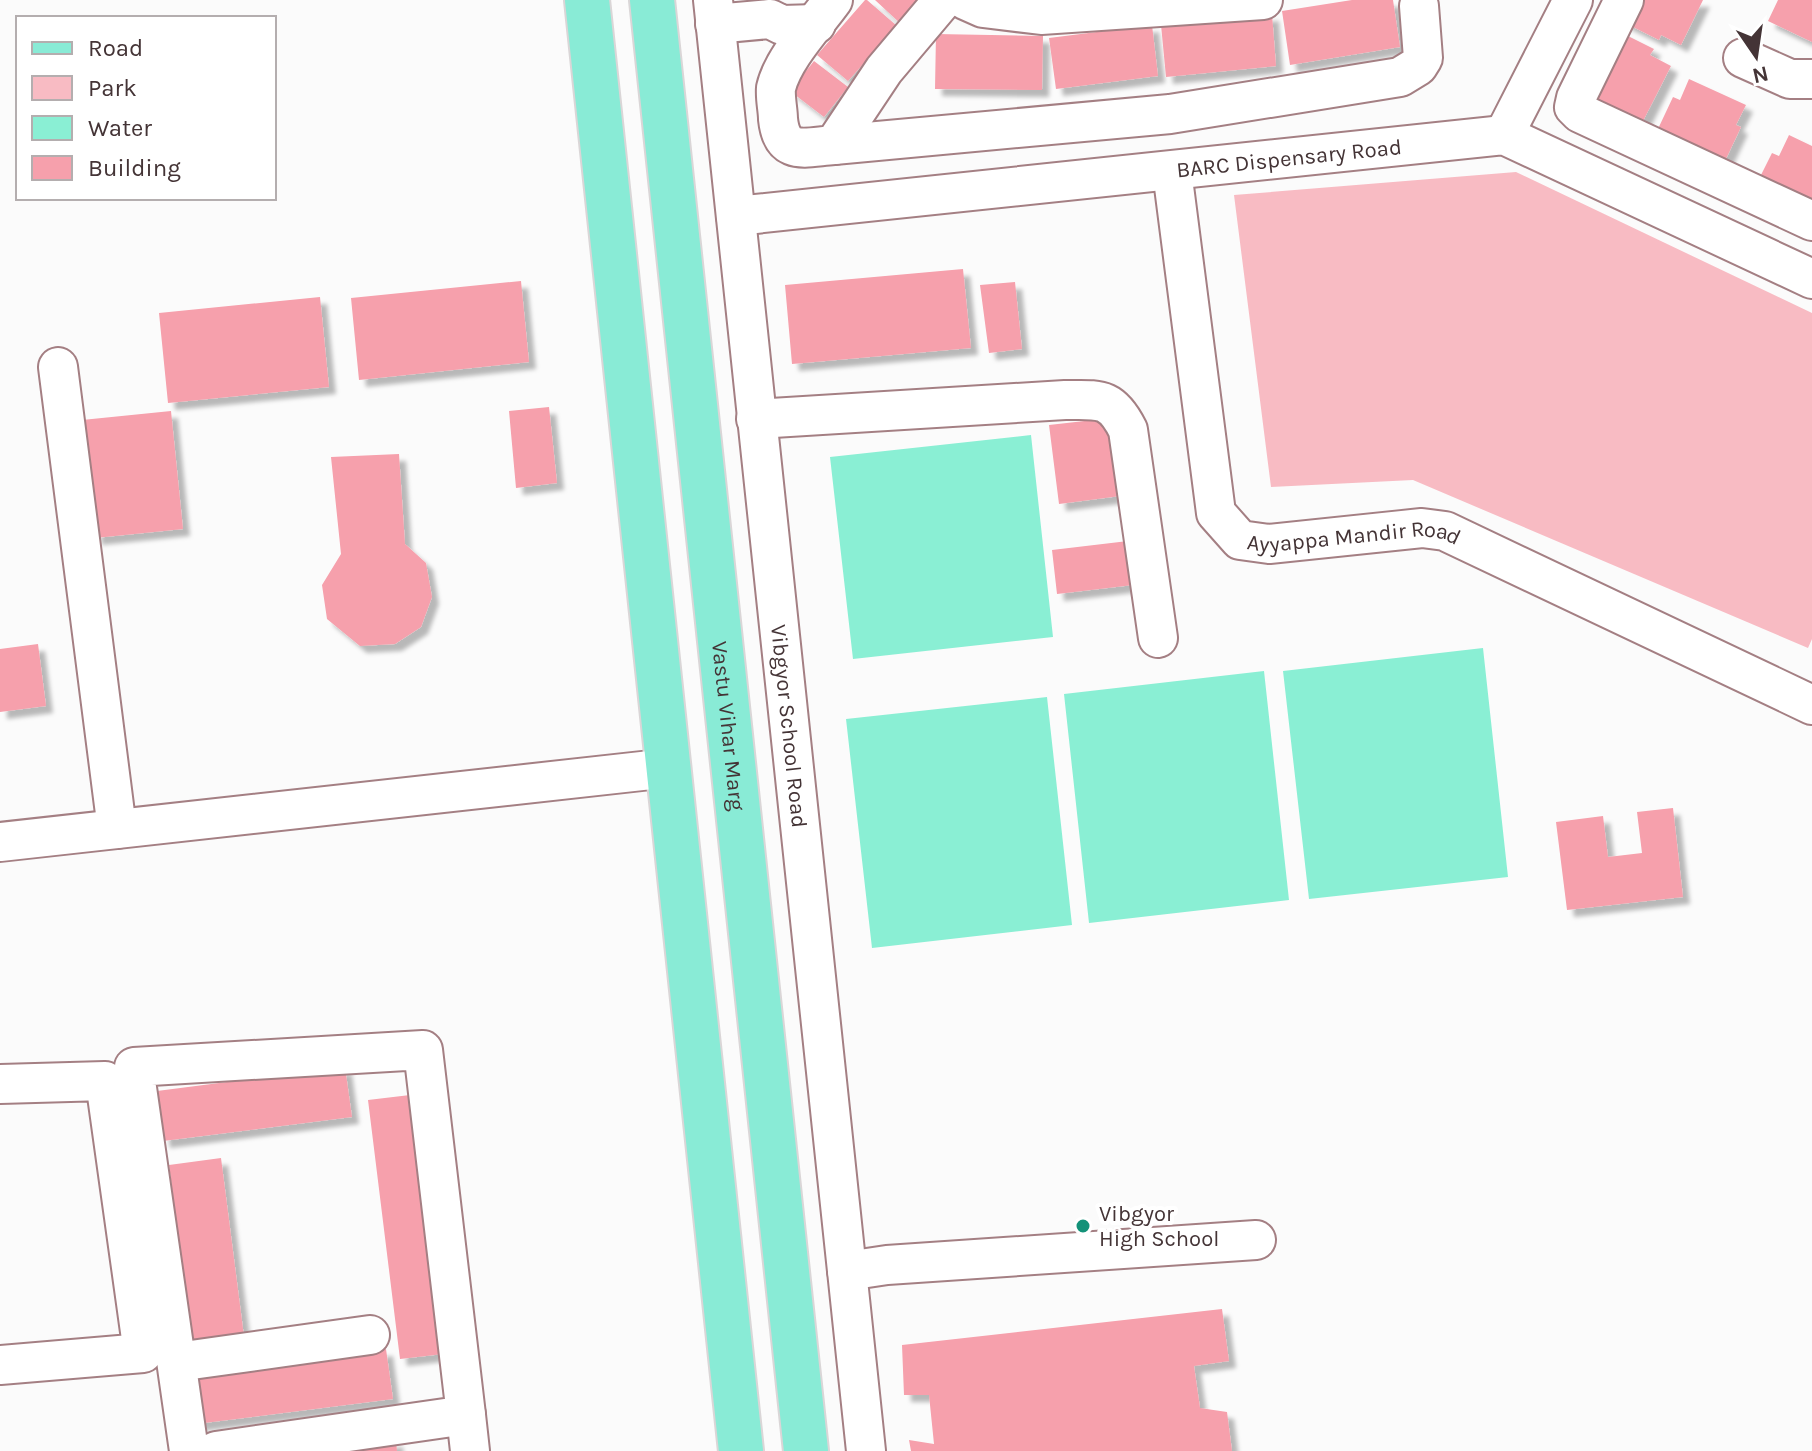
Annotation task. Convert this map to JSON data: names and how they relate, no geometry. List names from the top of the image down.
{
  "streets": {
    "main road": ["Vastu Vihar Marg"],
    "street": ["BARC Dispensary Road", "Ayyappa Mandir Road", "Vibgyor School Road"]
  },
  "crossings": [
    ["BARC Dispensary Road", "Ayyappa Mandir Road"],
    ["BARC Dispensary Road", "Vibgyor School Road"]
  ],
  "places": ["Vibgyor High School"],
  "legend": [
    "Road",
    "Park",
    "Water",
    "Building"
  ],
  "north": "bottom"
}
